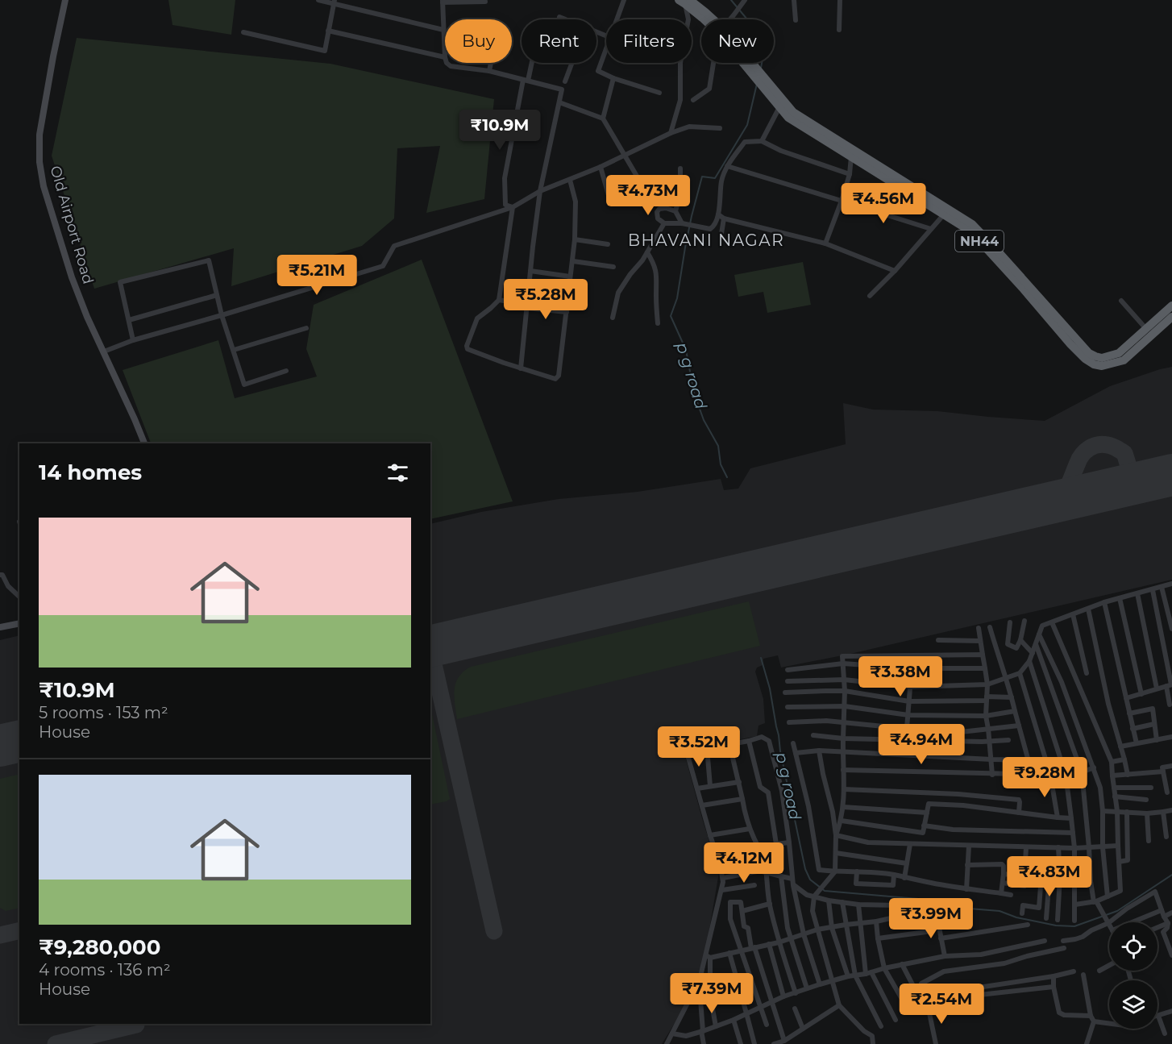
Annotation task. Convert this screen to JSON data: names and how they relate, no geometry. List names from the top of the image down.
{
  "streets": {
    "highway": ["NH44"],
    "main road": ["Old Airport Road"]
  },
  "districts": ["BHAVANI NAGAR"],
  "water": ["p g road"],
  "page": {
    "chip": [
      "Buy",
      "Rent",
      "Filters",
      "New"
    ],
    "price": [
      "₹10.9M",
      "₹4.73M",
      "₹4.56M",
      "₹5.21M",
      "₹5.28M",
      "₹3.38M",
      "₹4.94M",
      "₹3.52M",
      "₹9.28M",
      "₹4.12M",
      "₹4.83M",
      "₹3.99M",
      "₹7.39M",
      "₹2.54M"
    ],
    "heading": "14 homes",
    "list": [
      {
        "name": "₹10.9M",
        "note": "5 rooms · 153 m² · House"
      },
      {
        "name": "₹9,280,000",
        "note": "4 rooms · 136 m² · House"
      }
    ]
  }
}
